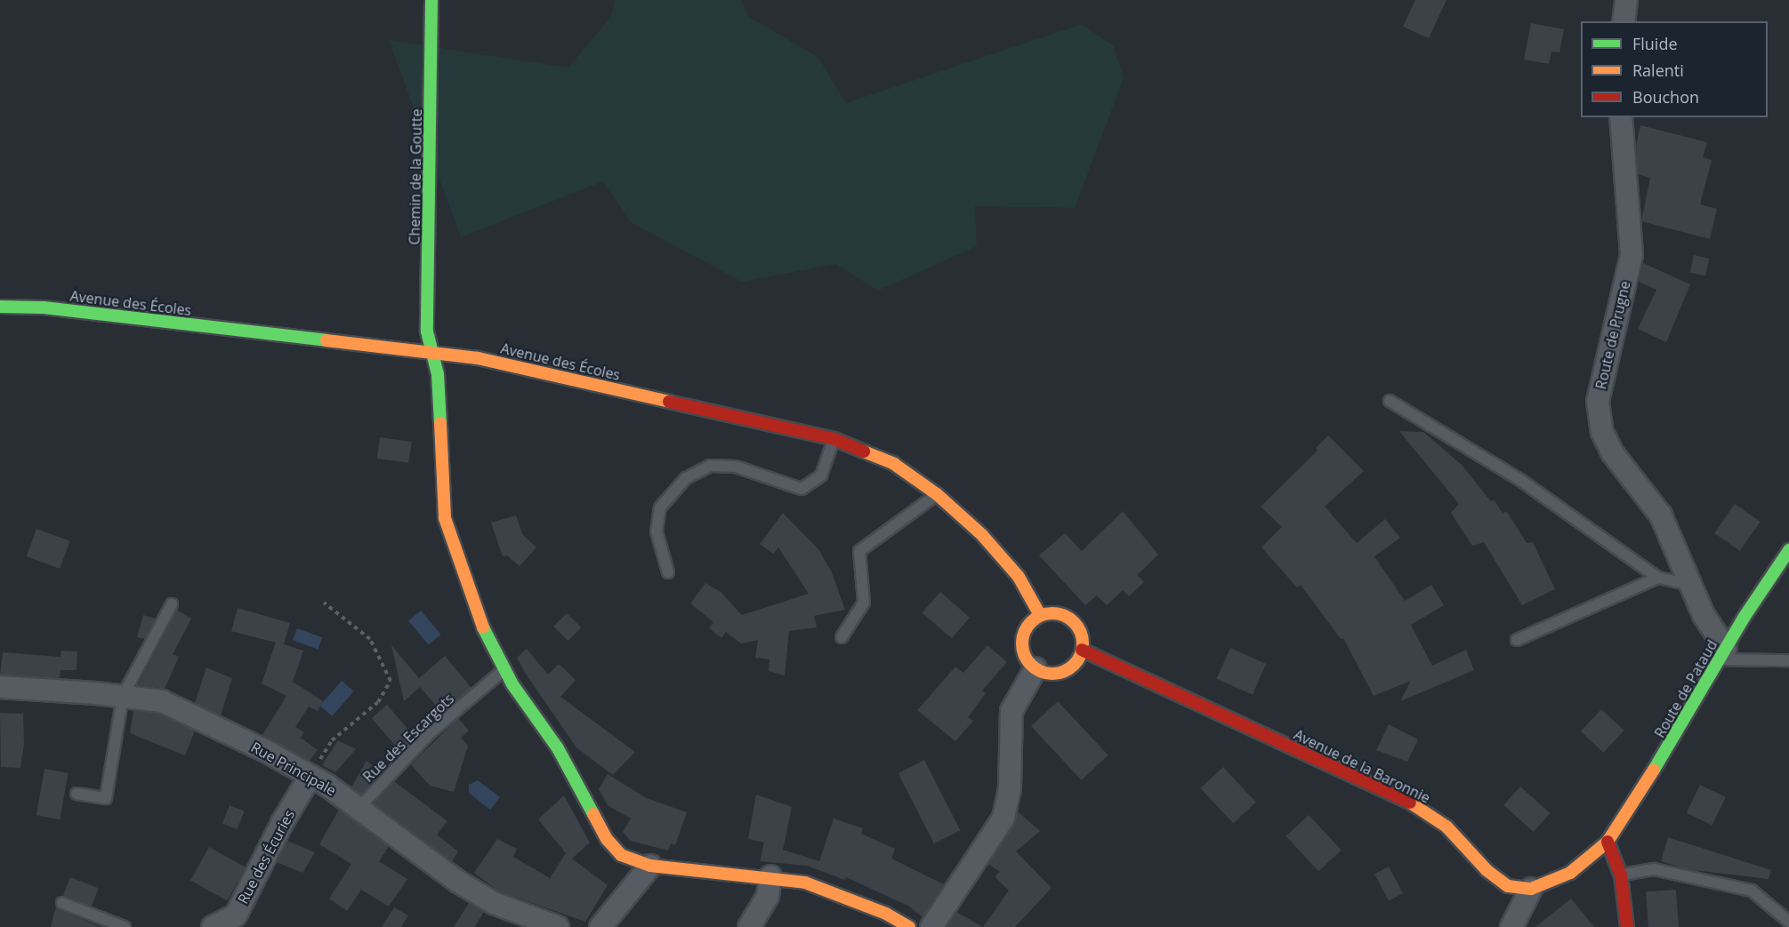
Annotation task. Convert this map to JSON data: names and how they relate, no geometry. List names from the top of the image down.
{
  "streets": {
    "street": [
      "Chemin de la Goutte",
      "Avenue des Écoles",
      "Route de Prugne",
      "Route de Pataud",
      "Avenue de la Baronnie",
      "Rue Principale",
      "Rue des Écuries"
    ],
    "lane": ["Rue des Escargots"]
  },
  "crossings": [
    ["Chemin de la Goutte", "Avenue des Écoles"],
    ["Chemin de la Goutte", "Rue des Escargots"],
    ["Avenue des Écoles", "Avenue de la Baronnie"],
    ["Route de Prugne", "Route de Pataud"],
    ["Rue des Escargots", "Rue Principale"],
    ["Rue Principale", "Rue des Écuries"]
  ],
  "legend": ["Fluide", "Ralenti", "Bouchon"]
}
